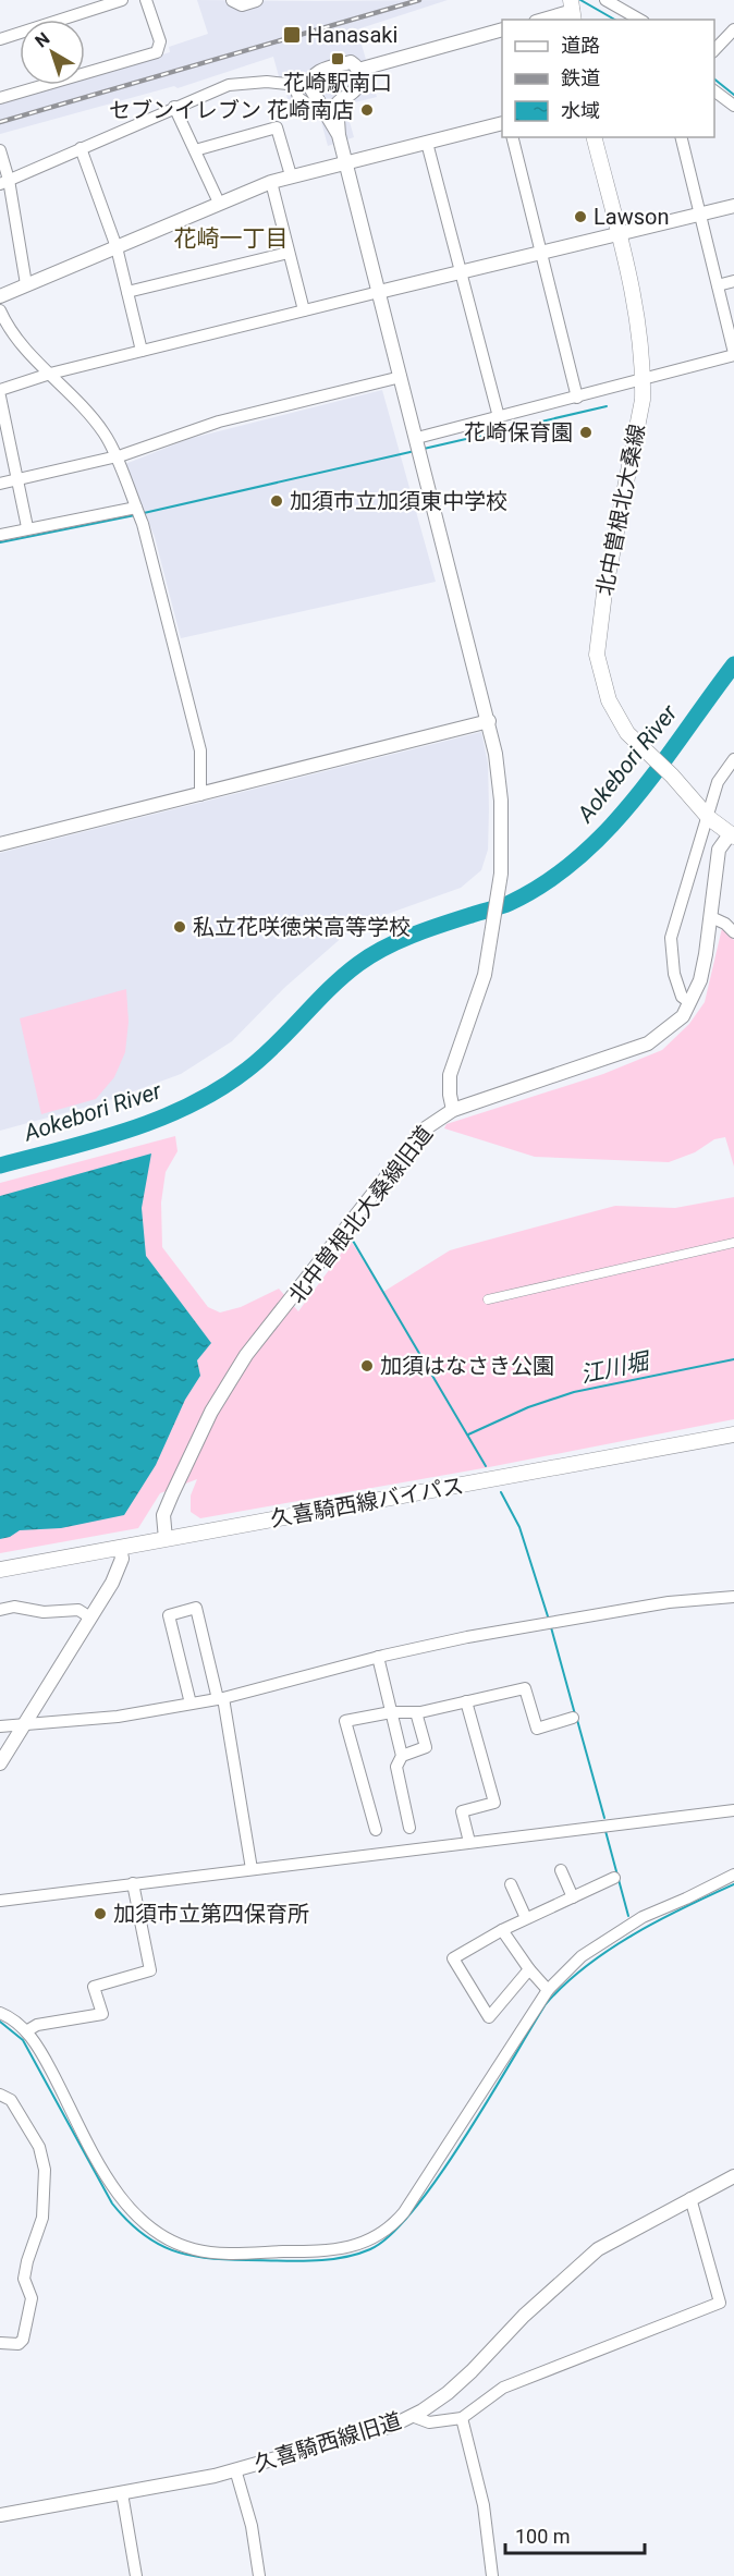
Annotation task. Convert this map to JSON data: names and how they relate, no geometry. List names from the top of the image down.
{
  "streets": {
    "main road": ["北中曽根北大桑線", "久喜騎西線バイパス"],
    "street": ["北中曽根北大桑線旧道", "久喜騎西線旧道"]
  },
  "crossings": [
    ["北中曽根北大桑線", "北中曽根北大桑線旧道"],
    ["北中曽根北大桑線旧道", "久喜騎西線バイパス"]
  ],
  "districts": ["花崎一丁目"],
  "water": ["Aokebori River", "江川堀"],
  "places": {
    "transit": ["Hanasaki", "花崎駅南口"],
    "other": [
      "セブンイレブン 花崎南店",
      "Lawson",
      "花崎保育園",
      "加須市立加須東中学校",
      "私立花咲徳栄高等学校",
      "加須はなさき公園",
      "加須市立第四保育所"
    ]
  },
  "legend": ["道路", "鉄道", "水域"],
  "scale_bar": "100 m",
  "north": "top left"
}
